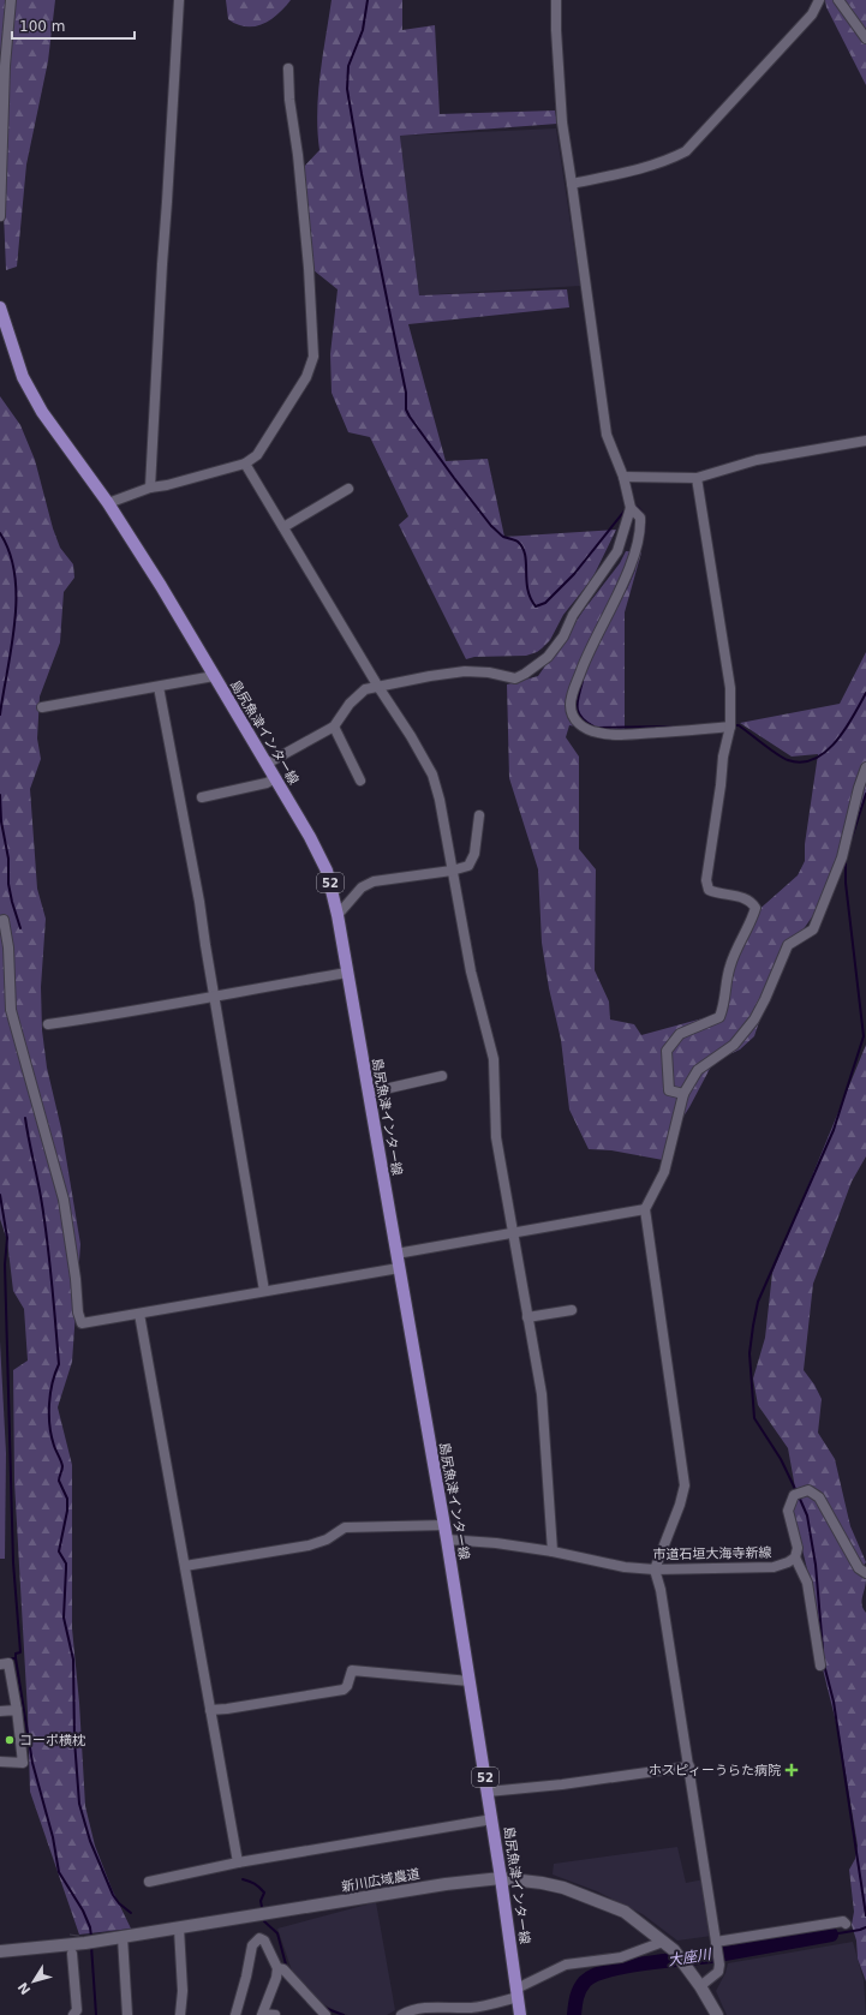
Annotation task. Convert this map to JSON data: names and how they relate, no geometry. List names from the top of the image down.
{
  "streets": {
    "main road": ["島尻魚津インター線", "52"],
    "street": ["市道石垣大海寺新線", "新川広域農道"]
  },
  "crossings": [
    ["島尻魚津インター線", "市道石垣大海寺新線"],
    ["島尻魚津インター線", "新川広域農道"]
  ],
  "water": ["大座川"],
  "places": {
    "other": ["コーポ横枕"],
    "health": ["ホスピィーうらた病院"]
  },
  "scale_bar": "100 m",
  "north": "bottom left"
}
